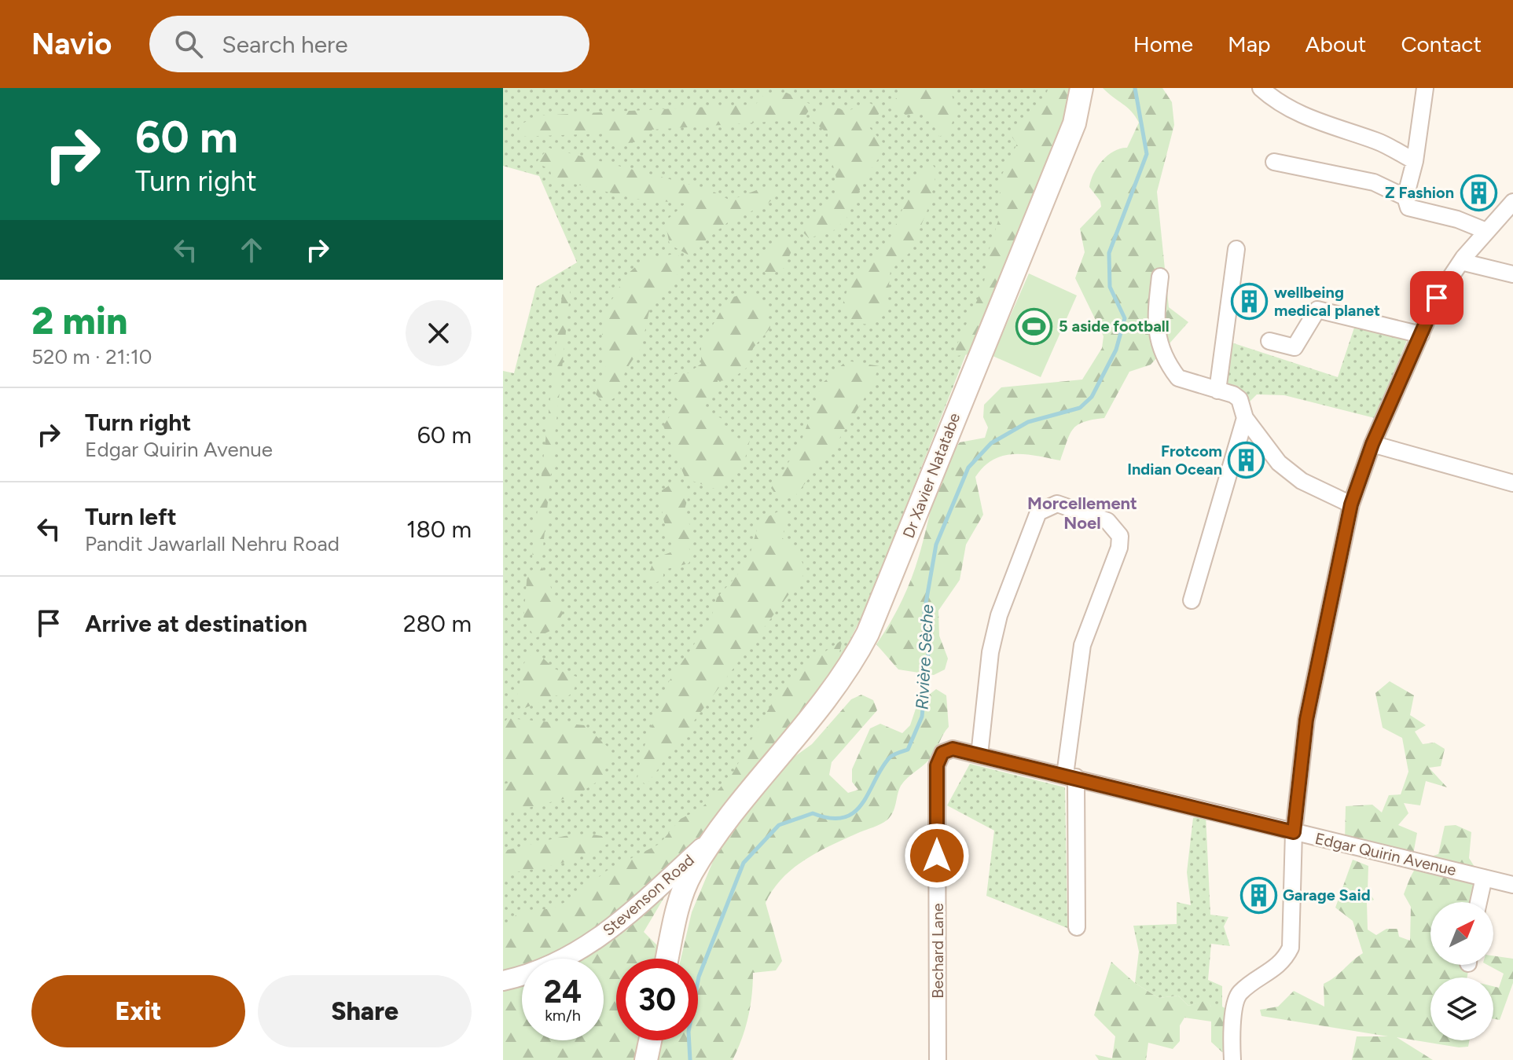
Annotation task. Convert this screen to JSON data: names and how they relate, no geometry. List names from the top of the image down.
{
  "streets": {
    "main road": ["Dr Xavier Natatabe"],
    "street": ["Edgar Quirin Avenue", "Stevenson Road", "Bechard Lane"]
  },
  "crossings": [
    ["Dr Xavier Natatabe", "Stevenson Road"],
    ["Edgar Quirin Avenue", "Bechard Lane"]
  ],
  "districts": ["Morcellement Noel"],
  "water": ["Rivière Sèche"],
  "places": {
    "building": [
      "Z Fashion",
      "wellbeing medical planet",
      "Frotcom Indian Ocean",
      "Garage Said"
    ],
    "sports": ["5 aside football"]
  },
  "north": "top right",
  "page": {
    "header": "Navio",
    "search": "Search here",
    "nav": [
      "Home",
      "Map",
      "About",
      "Contact"
    ],
    "turn": ["60 m", "Turn right"],
    "heading": ["2 min", "520 m · 21:10"],
    "list": [
      {
        "name": "Turn right",
        "note": "Edgar Quirin Avenue",
        "value": "60 m"
      },
      {
        "name": "Turn left",
        "note": "Pandit Jawarlall Nehru Road",
        "value": "180 m"
      },
      {
        "name": "Arrive at destination",
        "value": "280 m"
      }
    ],
    "speed": "24 km/h",
    "limit": "30",
    "buttons": ["Exit", "Share"]
  }
}
